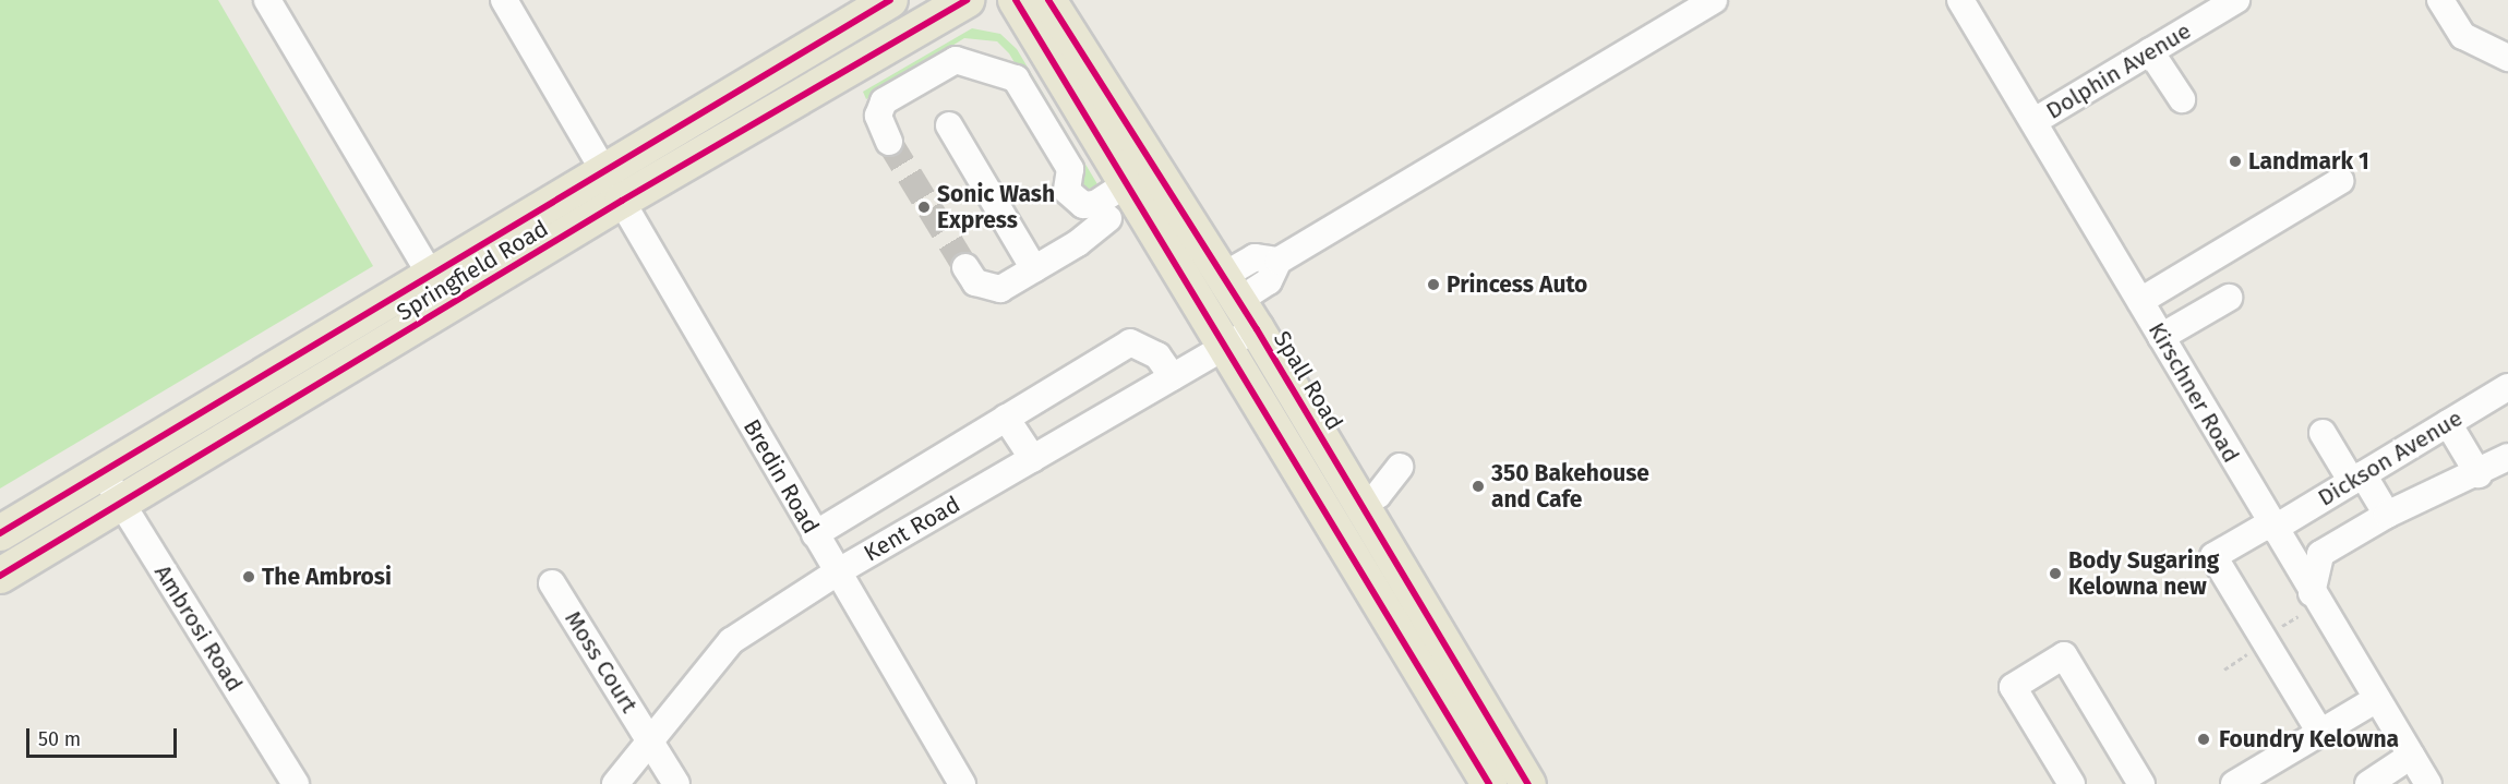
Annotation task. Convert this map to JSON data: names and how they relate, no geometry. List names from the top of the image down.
{
  "streets": {
    "main road": ["Springfield Road", "Spall Road"],
    "street": [
      "Dolphin Avenue",
      "Kirschner Road",
      "Dickson Avenue",
      "Bredin Road",
      "Kent Road",
      "Ambrosi Road",
      "Moss Court"
    ]
  },
  "crossings": [
    ["Dolphin Avenue", "Kirschner Road"],
    ["Springfield Road", "Bredin Road"],
    ["Springfield Road", "Ambrosi Road"],
    ["Spall Road", "Kent Road"],
    ["Kirschner Road", "Dickson Avenue"],
    ["Bredin Road", "Kent Road"],
    ["Kent Road", "Moss Court"]
  ],
  "places": [
    "Landmark 1",
    "Sonic Wash Express",
    "Princess Auto",
    "350 Bakehouse and Cafe",
    "Body Sugaring Kelowna new",
    "The Ambrosi",
    "Foundry Kelowna"
  ],
  "scale_bar": "50 m"
}
